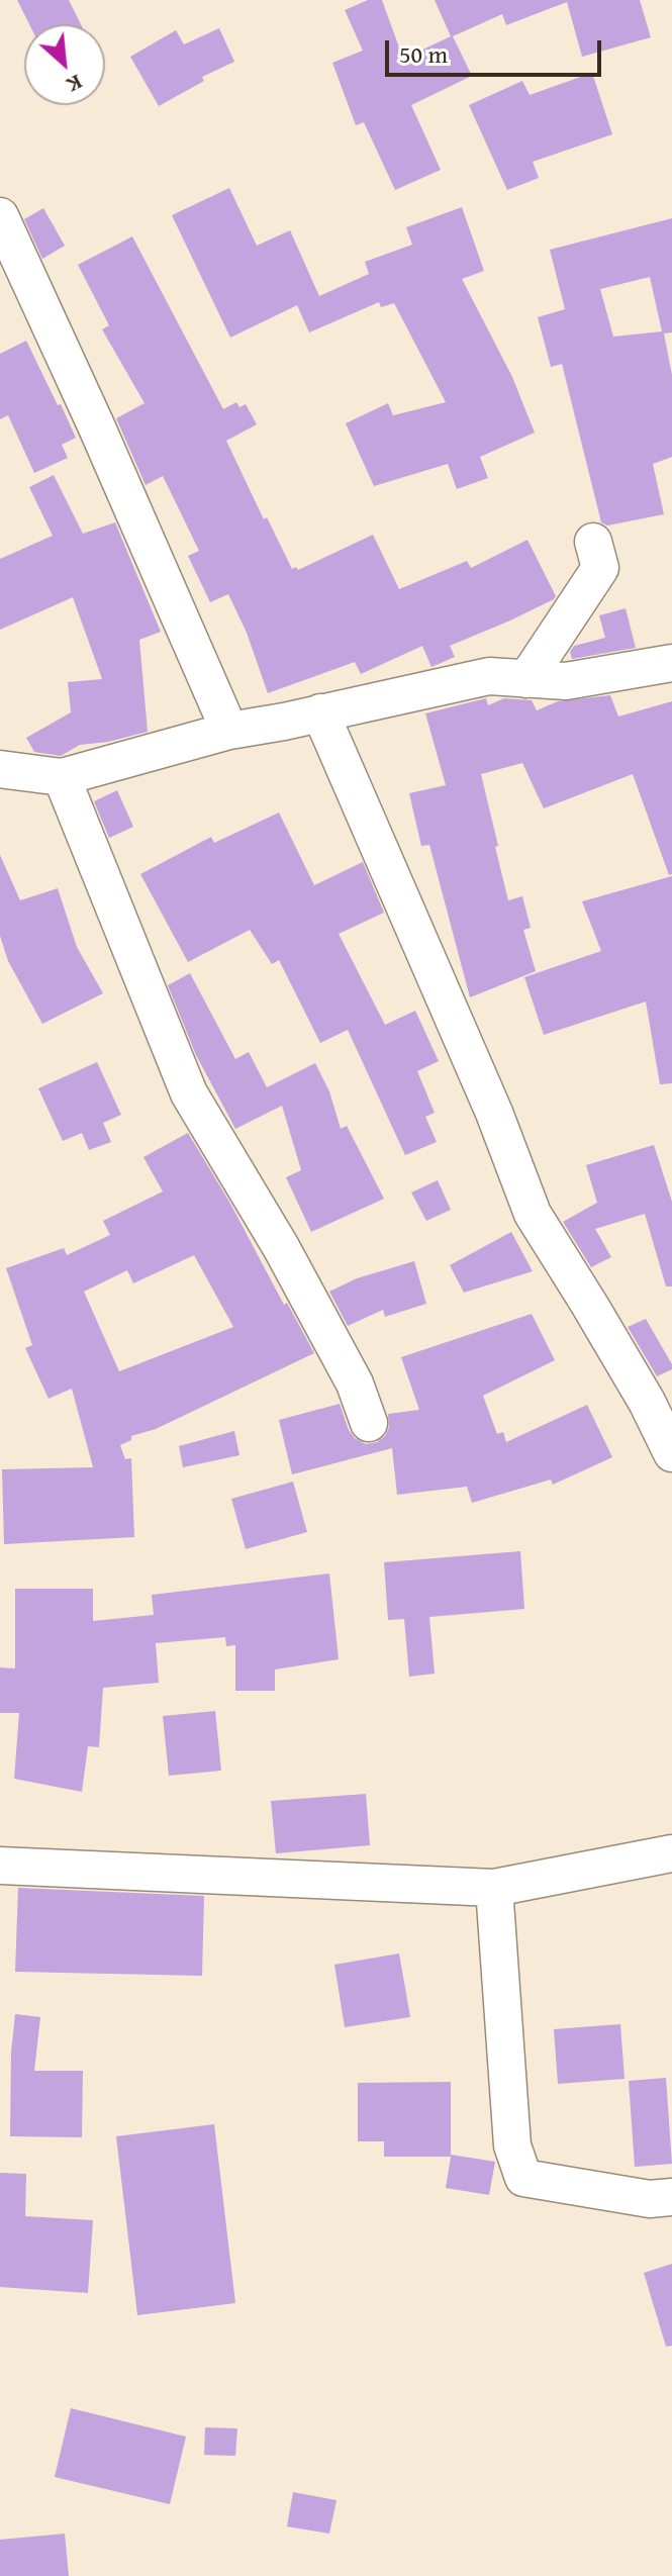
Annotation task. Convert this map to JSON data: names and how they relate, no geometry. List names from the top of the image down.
{
  "scale_bar": "50 m",
  "north": "bottom right"
}
